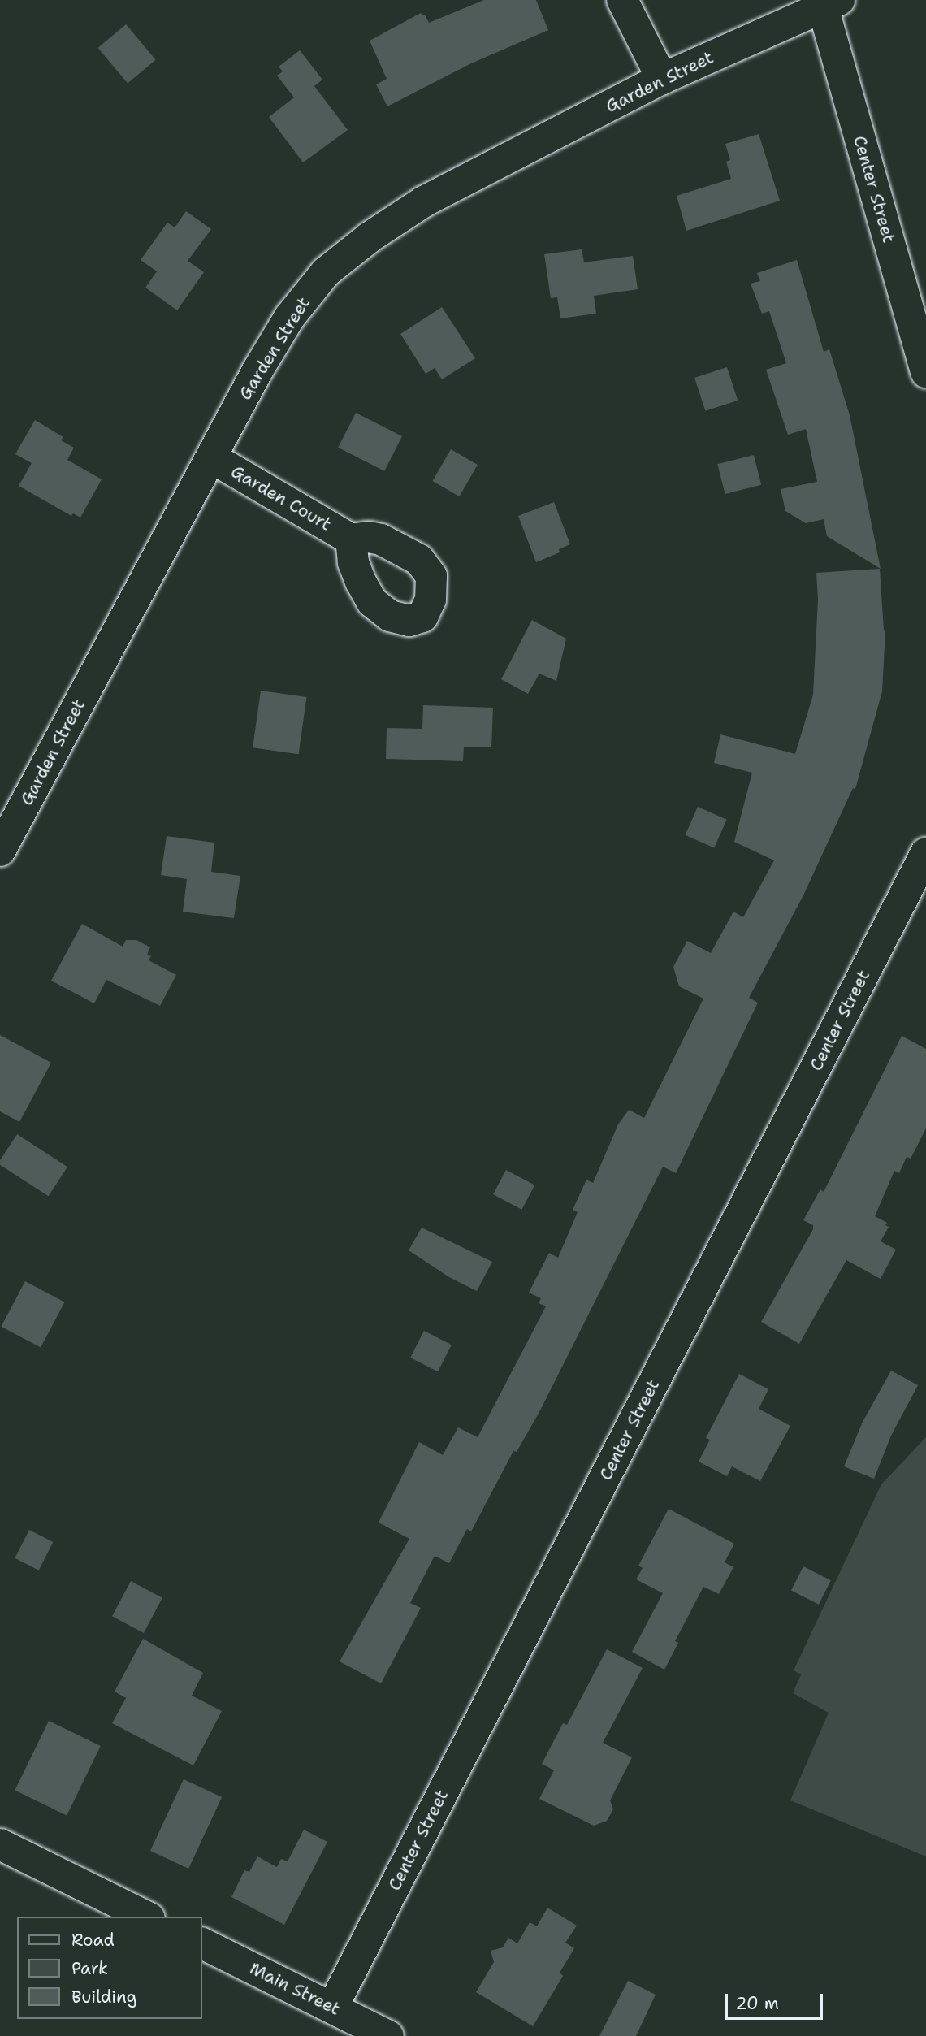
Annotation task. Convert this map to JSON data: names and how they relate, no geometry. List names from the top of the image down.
{
  "streets": {
    "street": [
      "Garden Street",
      "Center Street",
      "Garden Court",
      "Main Street"
    ]
  },
  "crossings": [
    ["Garden Street", "Center Street"],
    ["Garden Street", "Garden Court"],
    ["Center Street", "Main Street"]
  ],
  "legend": ["Road", "Park", "Building"],
  "scale_bar": "20 m"
}
